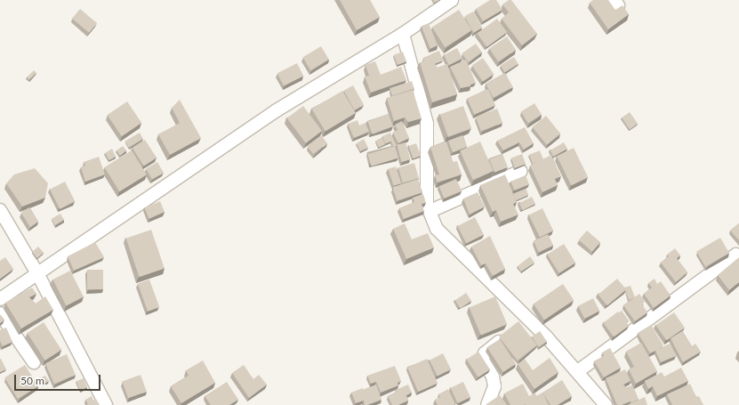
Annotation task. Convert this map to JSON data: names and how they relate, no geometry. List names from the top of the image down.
{
  "scale_bar": "50 m"
}
